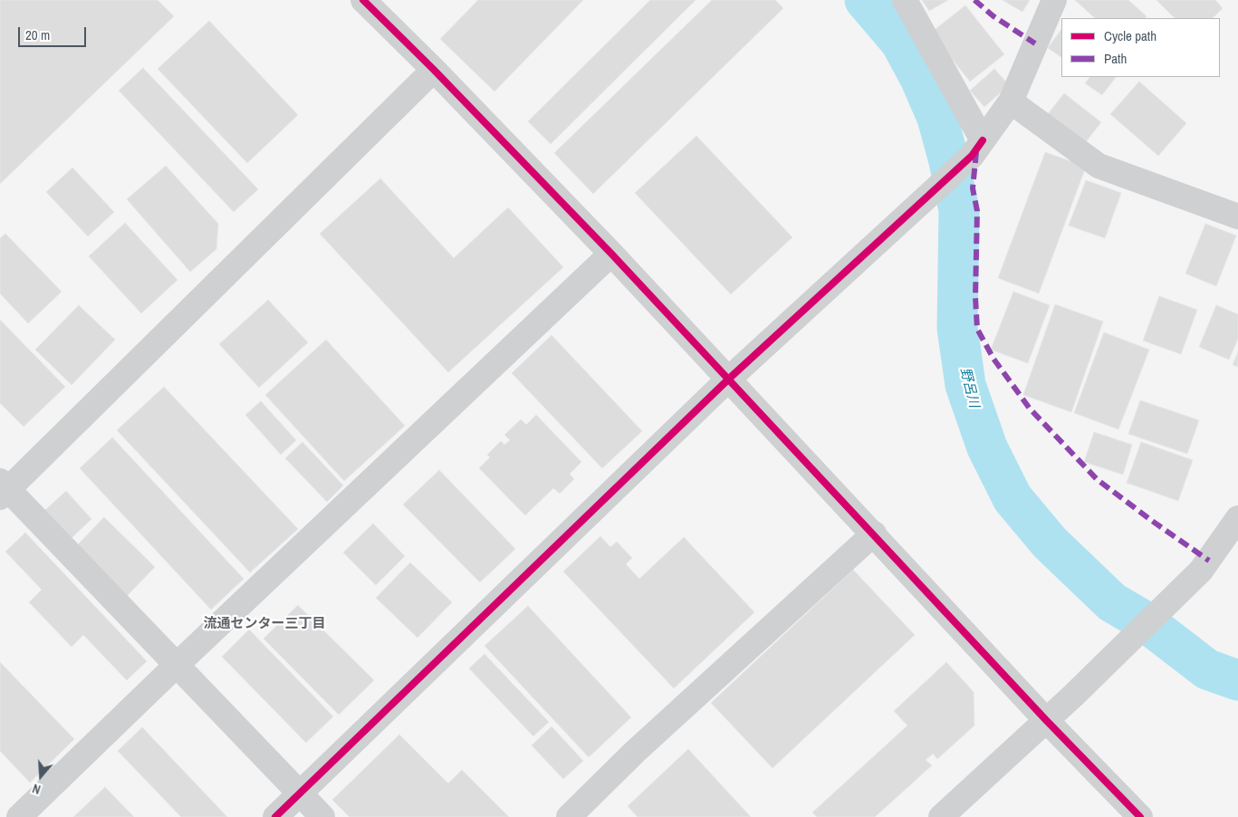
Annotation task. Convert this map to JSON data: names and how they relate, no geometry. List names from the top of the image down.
{
  "districts": ["流通センター三丁目"],
  "water": ["野呂川"],
  "legend": ["Cycle path", "Path"],
  "scale_bar": "20 m",
  "north": "bottom"
}
